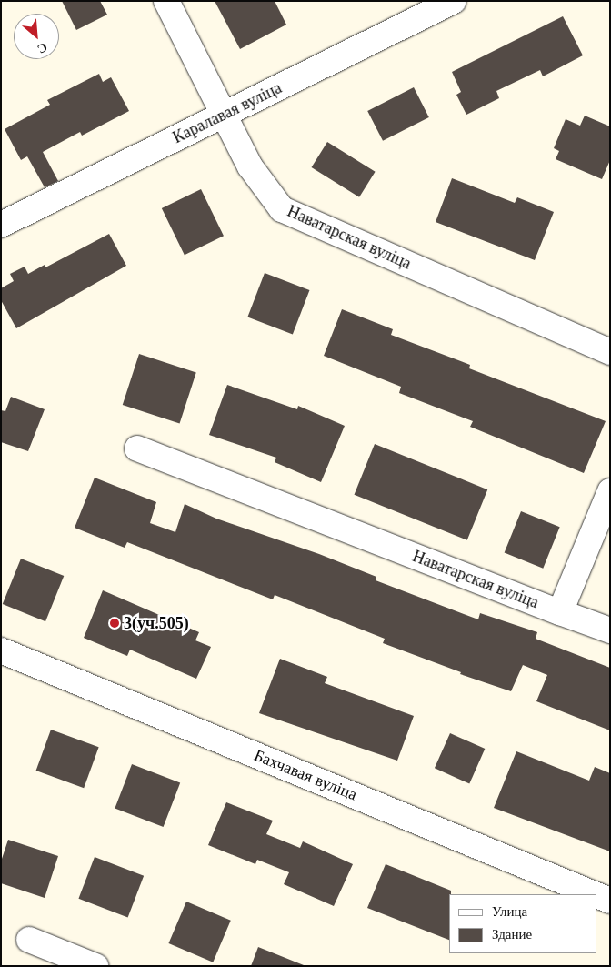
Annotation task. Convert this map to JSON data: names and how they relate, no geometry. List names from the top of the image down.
{
  "streets": {
    "street": ["Каралавая вуліца", "Наватарская вуліца", "Бахчавая вуліца"]
  },
  "crossings": [
    ["Каралавая вуліца", "Наватарская вуліца"]
  ],
  "places": ["3(уч.505)"],
  "legend": ["Улица", "Здание"],
  "north": "bottom right"
}
